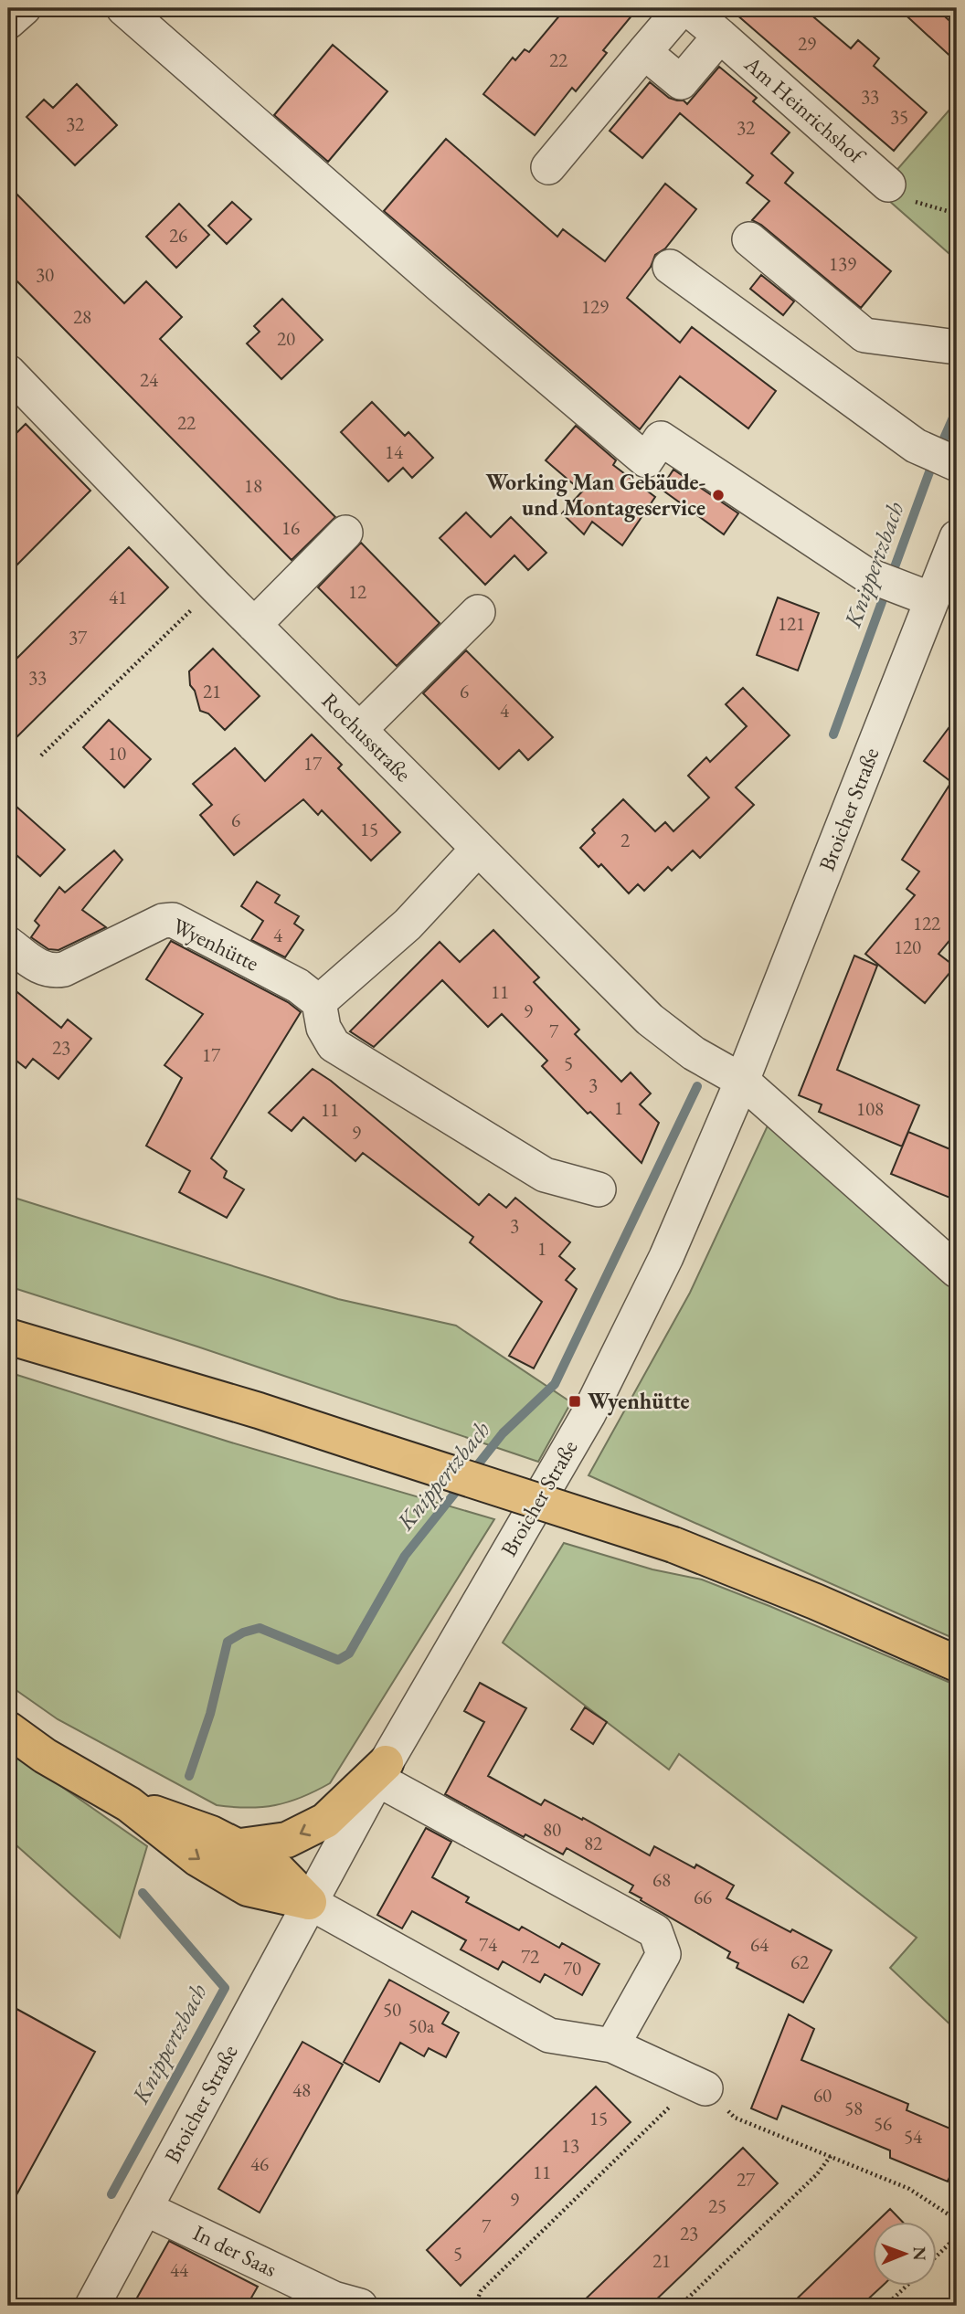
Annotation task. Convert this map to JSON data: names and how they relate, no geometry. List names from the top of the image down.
{
  "streets": {
    "street": [
      "Am Heinrichshof",
      "Rochusstraße",
      "Broicher Straße",
      "Wyenhütte",
      "In der Saas"
    ]
  },
  "crossings": [
    ["Rochusstraße", "Broicher Straße"],
    ["Broicher Straße", "In der Saas"]
  ],
  "water": ["Knippertzbach"],
  "places": {
    "other": ["Working Man Gebäude- und Montageservice"],
    "transit": ["Wyenhütte"]
  },
  "house_numbers": [
    "29",
    "22",
    "33",
    "35",
    "32",
    "32",
    "26",
    "139",
    "30",
    "129",
    "28",
    "20",
    "24",
    "22",
    "14",
    "18",
    "16",
    "12",
    "41",
    "121",
    "37",
    "33",
    "21",
    "6",
    "4",
    "10",
    "17",
    "6",
    "15",
    "2",
    "122",
    "4",
    "120",
    "11",
    "9",
    "7",
    "23",
    "17",
    "5",
    "3",
    "1",
    "108",
    "11",
    "9",
    "3",
    "1",
    "80",
    "82",
    "68",
    "66",
    "74",
    "64",
    "72",
    "62",
    "70",
    "50",
    "50a",
    "48",
    "60",
    "58",
    "15",
    "56",
    "54",
    "13",
    "46",
    "11",
    "27",
    "9",
    "25",
    "7",
    "23",
    "5",
    "21",
    "44"
  ],
  "north": "right"
}
